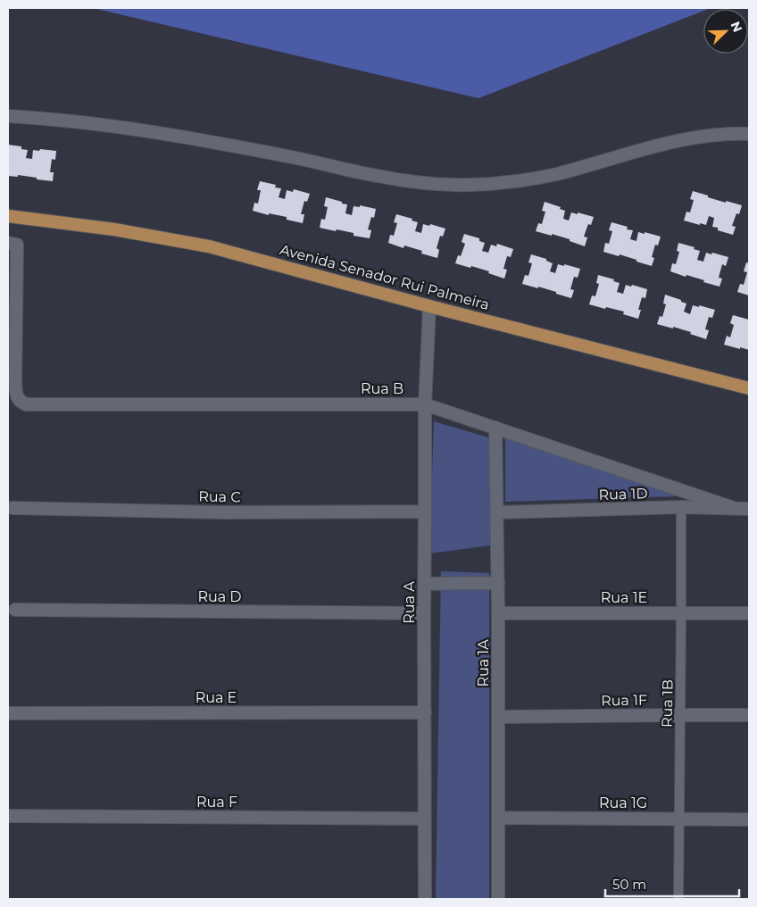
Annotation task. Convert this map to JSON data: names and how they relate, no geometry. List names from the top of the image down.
{
  "streets": {
    "main road": ["Avenida Senador Rui Palmeira"],
    "street": [
      "Rua B",
      "Rua 1D",
      "Rua C",
      "Rua D",
      "Rua 1E",
      "Rua A",
      "Rua 1A",
      "Rua E",
      "Rua 1F",
      "Rua F",
      "Rua 1G"
    ],
    "lane": ["Rua 1B"]
  },
  "crossings": [
    ["Avenida Senador Rui Palmeira", "Rua A"],
    ["Rua B", "Rua 1D"],
    ["Rua B", "Rua A"],
    ["Rua B", "Rua 1A"],
    ["Rua 1D", "Rua 1A"],
    ["Rua 1D", "Rua 1B"],
    ["Rua C", "Rua A"],
    ["Rua D", "Rua A"],
    ["Rua 1E", "Rua 1A"],
    ["Rua 1E", "Rua 1B"],
    ["Rua A", "Rua E"],
    ["Rua A", "Rua F"],
    ["Rua 1A", "Rua 1F"],
    ["Rua 1A", "Rua 1G"],
    ["Rua 1F", "Rua 1B"],
    ["Rua 1B", "Rua 1G"]
  ],
  "scale_bar": "50 m",
  "north": "top right"
}
